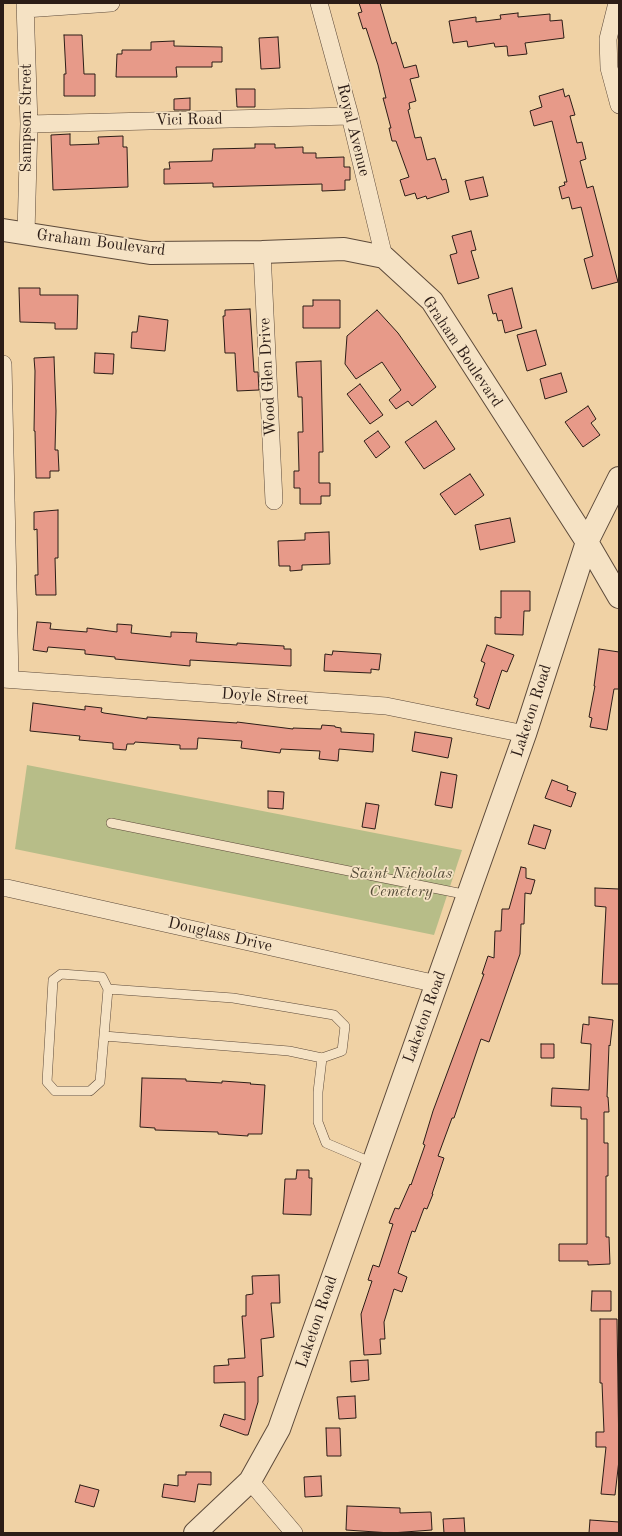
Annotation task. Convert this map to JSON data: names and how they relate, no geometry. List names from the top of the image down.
{
  "streets": {
    "street": [
      "Sampson Street",
      "Vici Road",
      "Royal Avenue",
      "Graham Boulevard",
      "Wood Glen Drive",
      "Doyle Street",
      "Laketon Road",
      "Douglass Drive"
    ]
  },
  "crossings": [
    ["Sampson Street", "Vici Road"],
    ["Sampson Street", "Graham Boulevard"],
    ["Vici Road", "Royal Avenue"],
    ["Royal Avenue", "Graham Boulevard"],
    ["Graham Boulevard", "Wood Glen Drive"],
    ["Graham Boulevard", "Laketon Road"],
    ["Doyle Street", "Laketon Road"],
    ["Laketon Road", "Douglass Drive"]
  ],
  "parks": ["Saint Nicholas Cemetery"]
}
